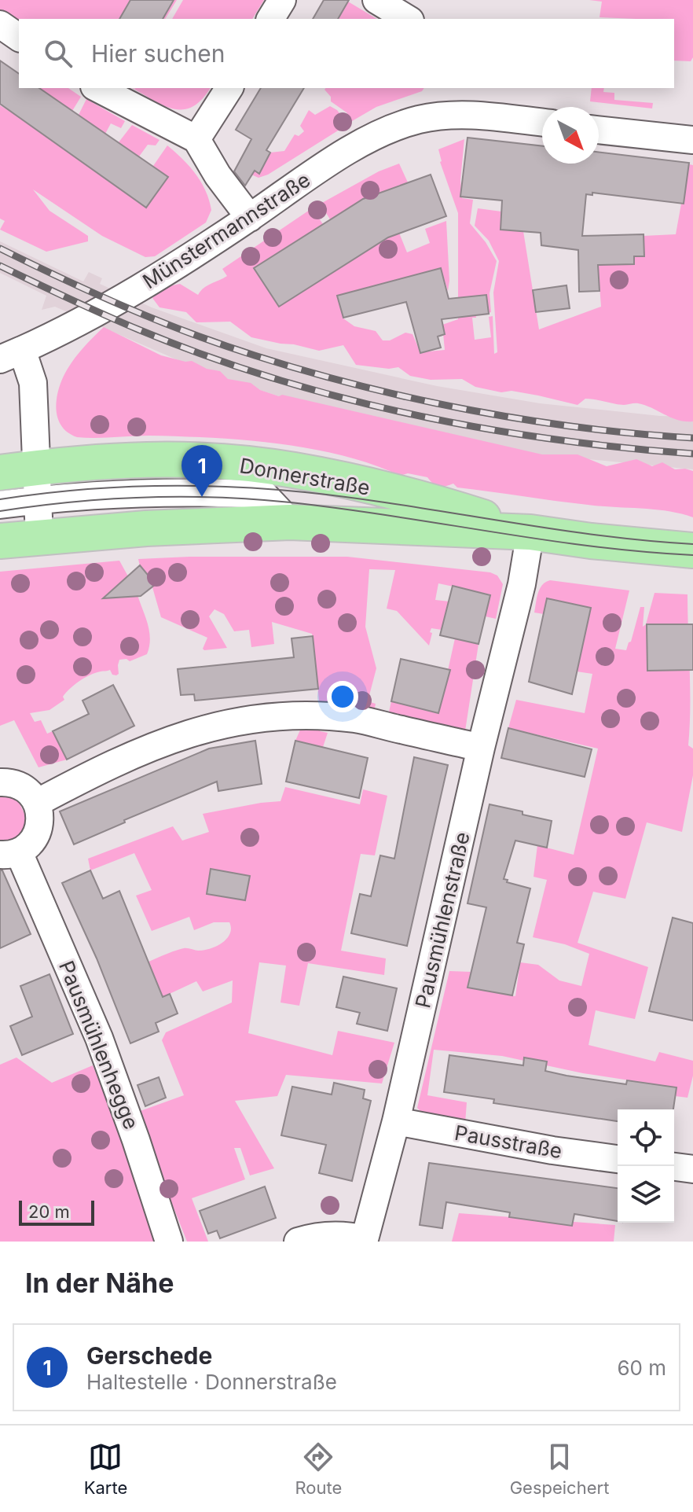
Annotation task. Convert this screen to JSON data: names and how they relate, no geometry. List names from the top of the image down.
{
  "streets": {
    "main road": ["Donnerstraße"],
    "street": [
      "Münstermannstraße",
      "Pausmühlenstraße",
      "Pausmühlenhegge",
      "Pausstraße"
    ]
  },
  "crossings": [
    ["Münstermannstraße", "Donnerstraße"],
    ["Donnerstraße", "Pausmühlenstraße"],
    ["Pausmühlenstraße", "Pausstraße"]
  ],
  "scale_bar": "20 m",
  "north": "bottom right",
  "page": {
    "search": "Hier suchen",
    "pins": "1",
    "scale": "20 m",
    "heading": "In der Nähe",
    "list": [
      {
        "mark": "1",
        "name": "Gerschede",
        "note": "Haltestelle · Donnerstraße",
        "value": "60 m"
      }
    ],
    "nav": ["Karte", "Route", "Gespeichert"]
  }
}
